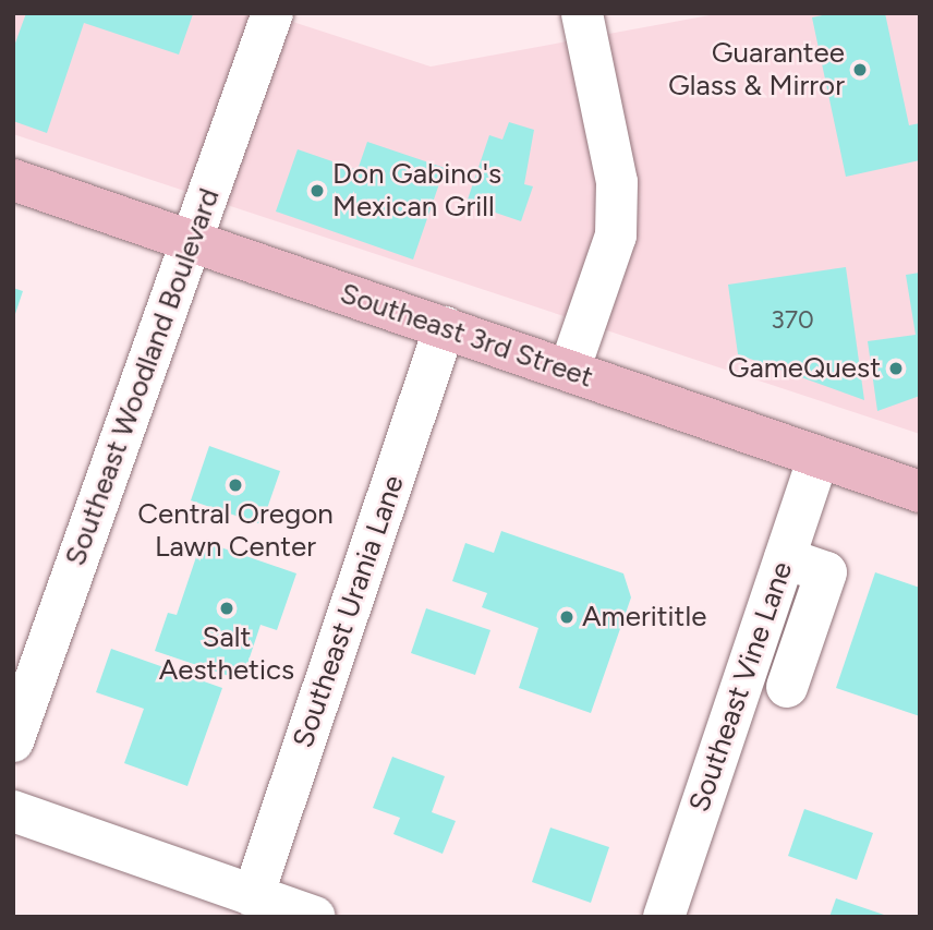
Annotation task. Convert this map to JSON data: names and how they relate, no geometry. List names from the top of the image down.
{
  "streets": {
    "main road": ["Southeast 3rd Street"],
    "street": ["Southeast Woodland Boulevard", "Southeast Urania Lane", "Southeast Vine Lane"]
  },
  "crossings": [
    ["Southeast 3rd Street", "Southeast Woodland Boulevard"],
    ["Southeast 3rd Street", "Southeast Urania Lane"],
    ["Southeast 3rd Street", "Southeast Vine Lane"]
  ],
  "places": [
    "Guarantee Glass & Mirror",
    "Don Gabino's Mexican Grill",
    "GameQuest",
    "Central Oregon Lawn Center",
    "Salt Aesthetics",
    "Amerititle"
  ],
  "house_numbers": ["370"]
}
